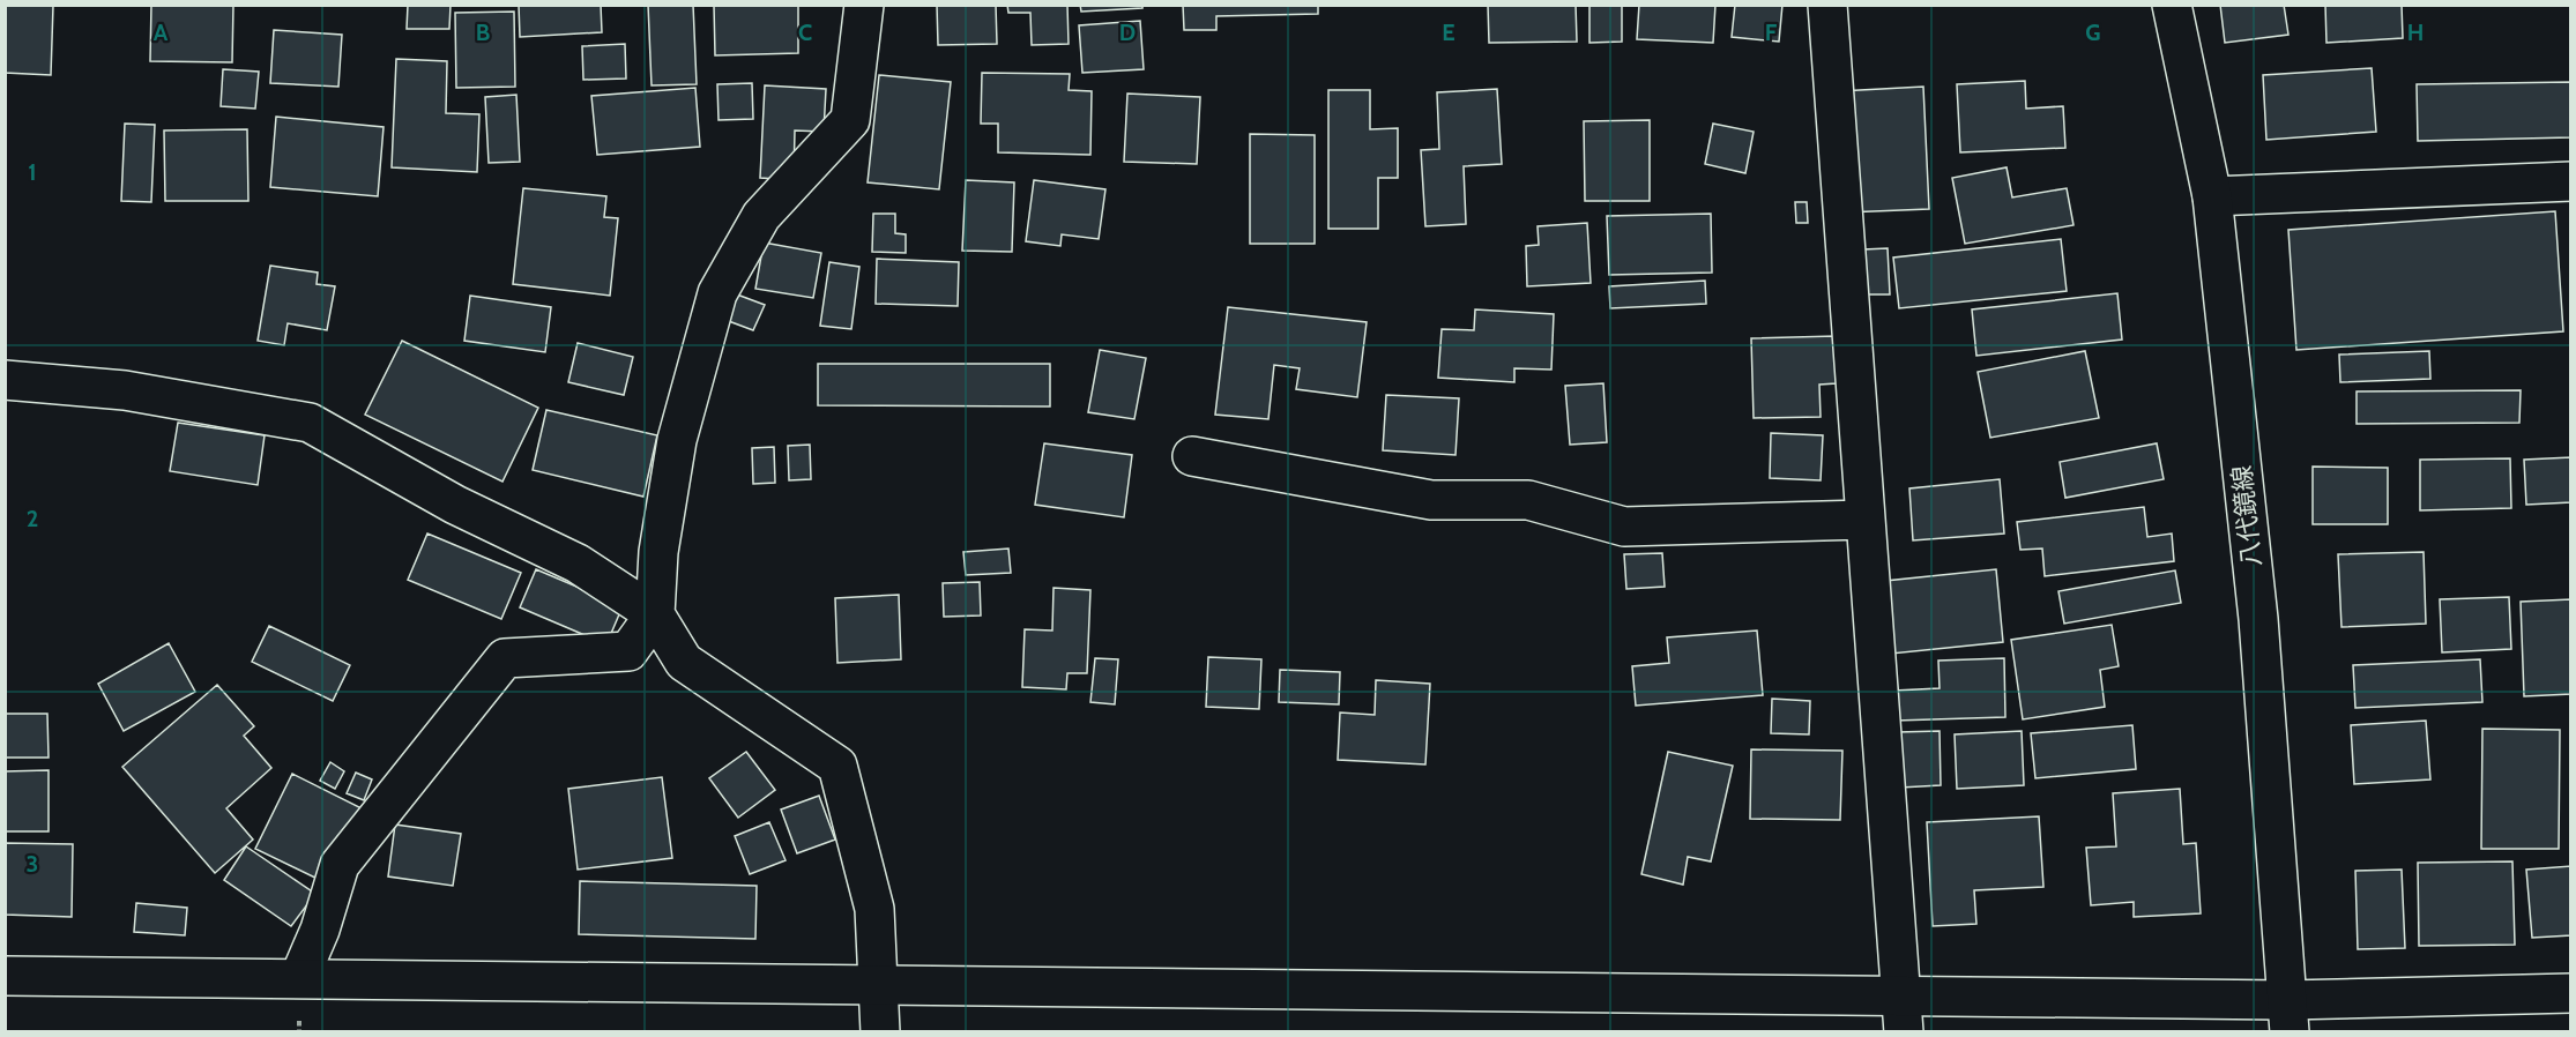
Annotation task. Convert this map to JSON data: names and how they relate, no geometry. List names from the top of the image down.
{
  "streets": {
    "street": ["八代鏡線"]
  },
  "grid": {
    "columns": [
      "A",
      "B",
      "C",
      "D",
      "E",
      "F",
      "G",
      "H"
    ],
    "rows": ["1", "2", "3"]
  }
}
